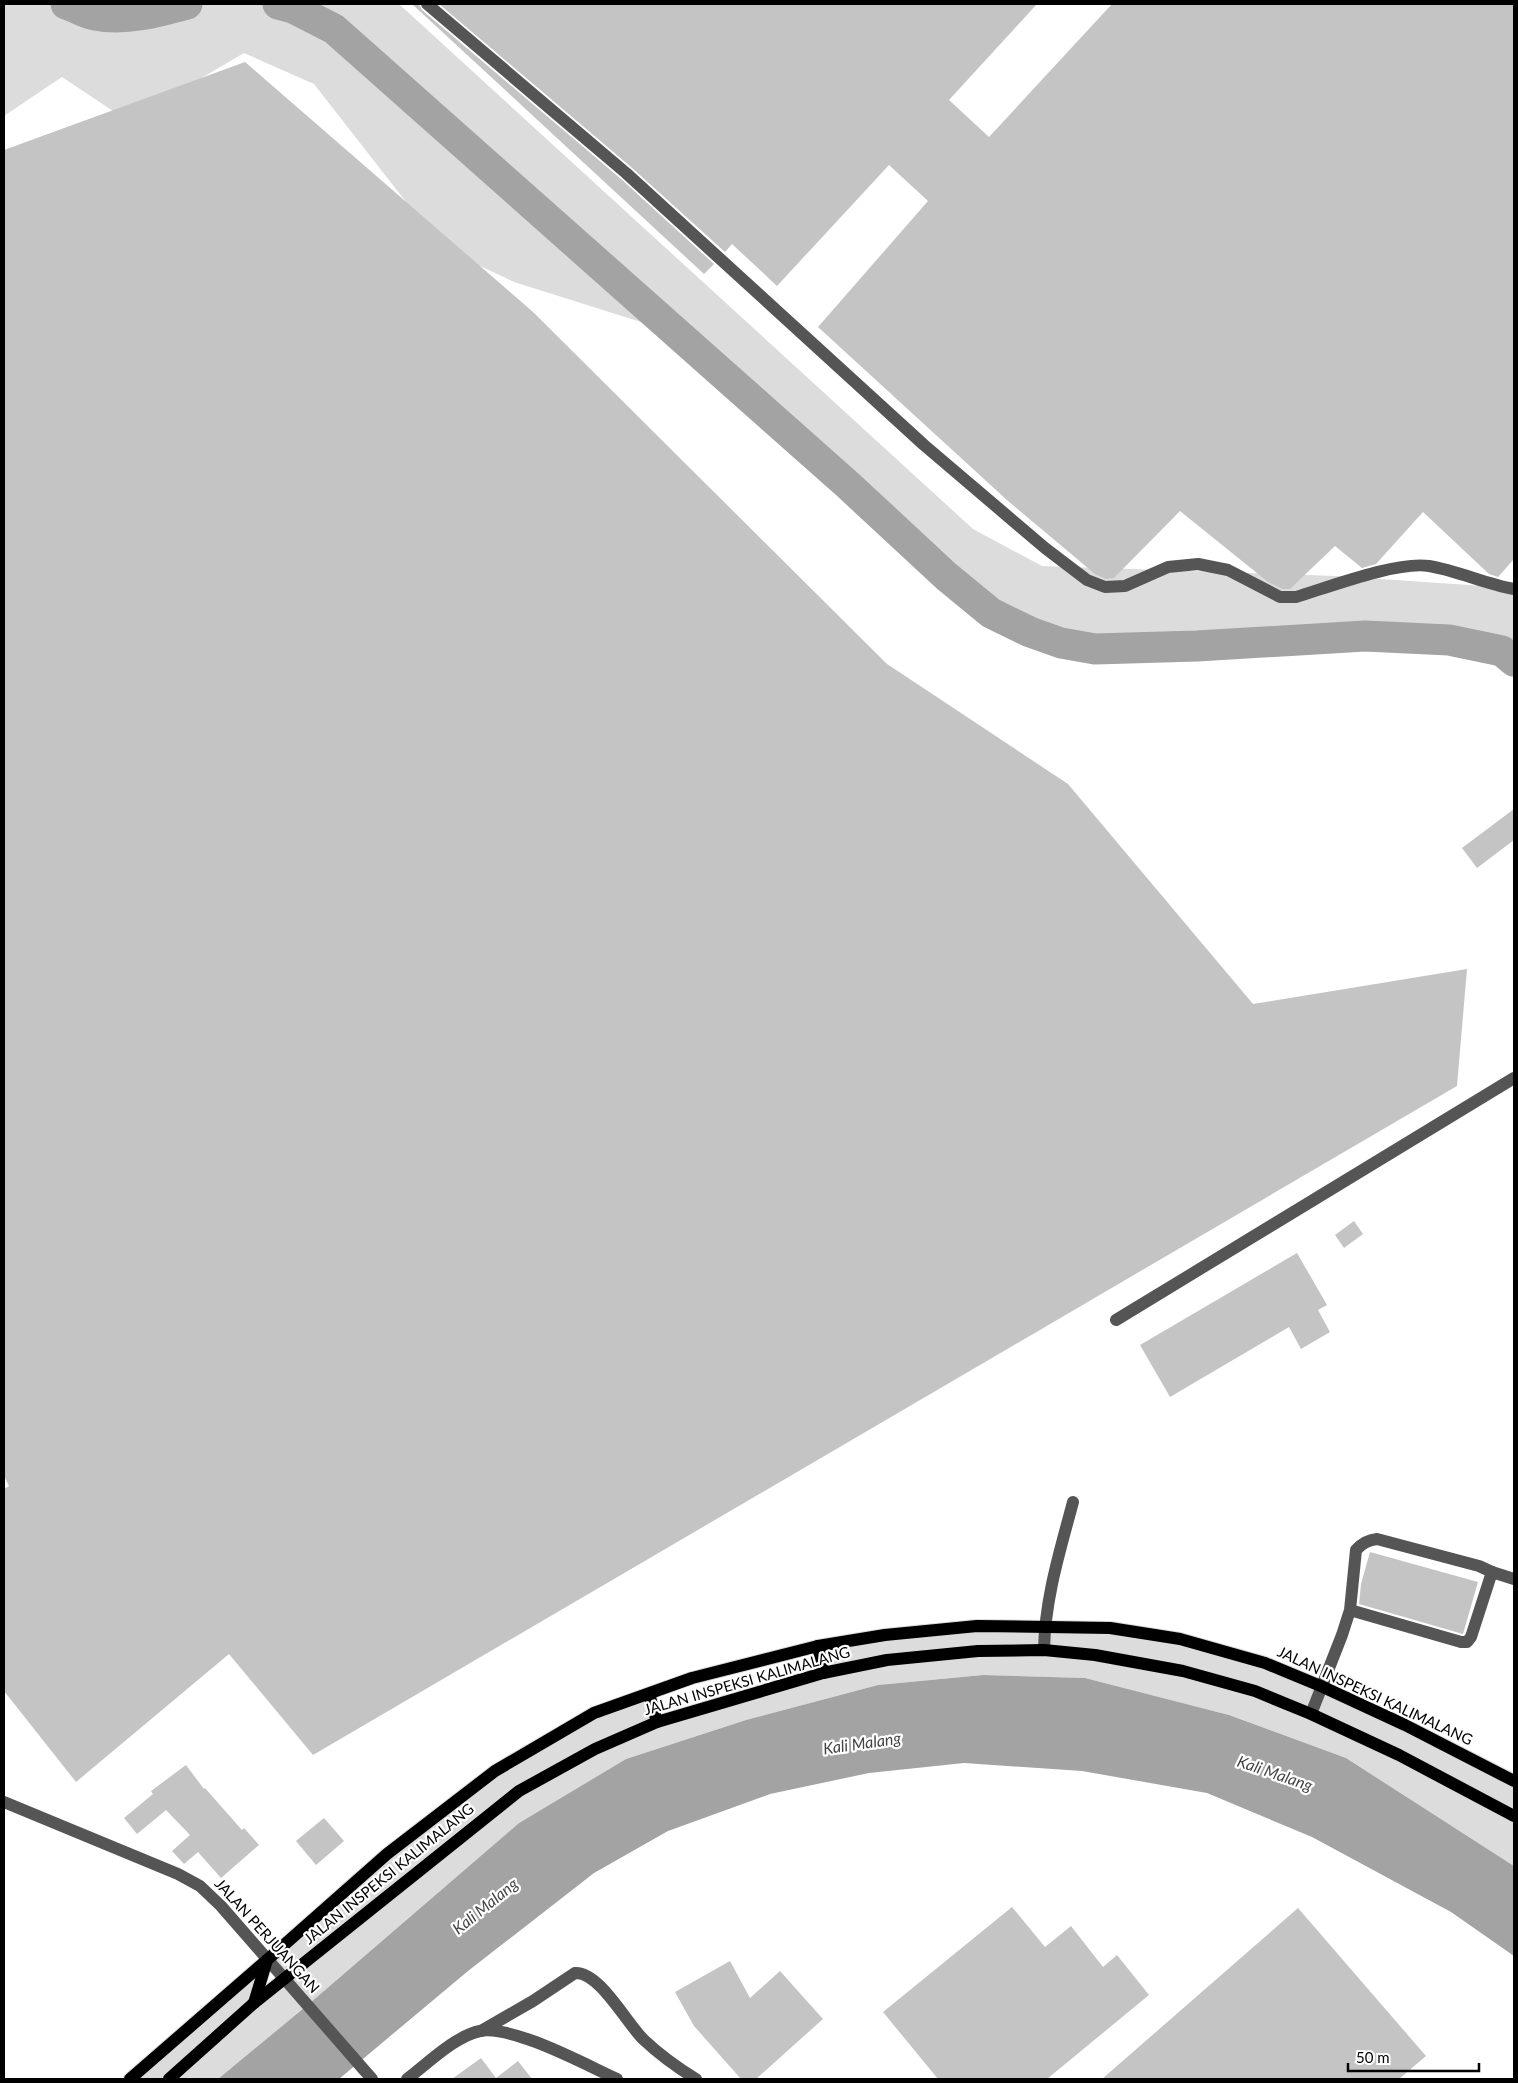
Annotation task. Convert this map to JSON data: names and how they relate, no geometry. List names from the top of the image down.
{
  "streets": {
    "main road": ["JALAN INSPEKSI KALIMALANG"],
    "street": ["JALAN PERJUANGAN"]
  },
  "crossings": [
    ["JALAN INSPEKSI KALIMALANG", "JALAN PERJUANGAN"]
  ],
  "water": ["Kali Malang"],
  "scale_bar": "50 m"
}
